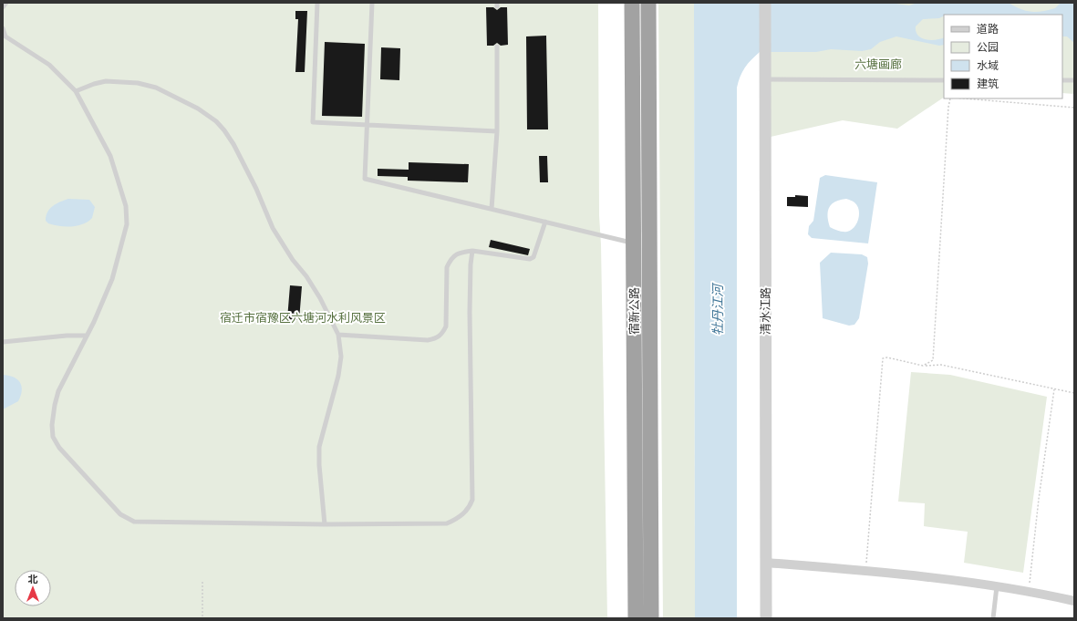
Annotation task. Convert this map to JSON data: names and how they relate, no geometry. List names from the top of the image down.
{
  "streets": {
    "highway": ["宿新公路"],
    "street": ["清水江路"]
  },
  "water": ["牡丹江河"],
  "parks": ["六塘画廊", "宿迁市宿豫区六塘河水利风景区"],
  "legend": [
    "道路",
    "公园",
    "水域",
    "建筑"
  ],
  "north": "top"
}
